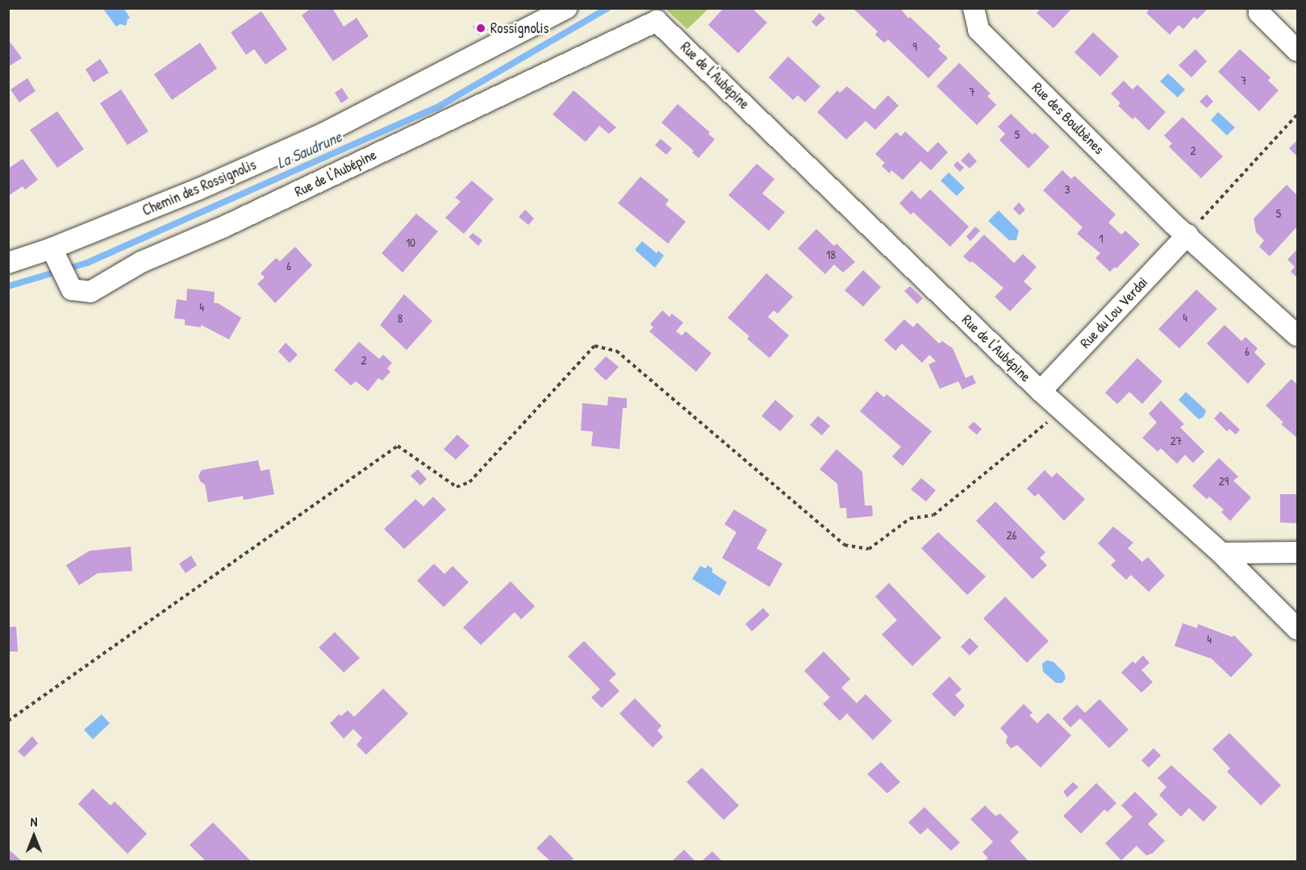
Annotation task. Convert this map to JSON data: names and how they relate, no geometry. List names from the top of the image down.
{
  "streets": {
    "street": [
      "Rue de l'Aubépine",
      "Rue des Boulbènes",
      "Chemin des Rossignolis",
      "Rue du Lou Verdai"
    ]
  },
  "crossings": [
    ["Rue de l'Aubépine", "Chemin des Rossignolis"],
    ["Rue de l'Aubépine", "Rue du Lou Verdai"],
    ["Rue des Boulbènes", "Rue du Lou Verdai"]
  ],
  "water": ["La Saudrune"],
  "places": ["Rossignolis"],
  "house_numbers": [
    "9",
    "7",
    "7",
    "5",
    "2",
    "3",
    "5",
    "1",
    "10",
    "18",
    "6",
    "4",
    "4",
    "8",
    "6",
    "2",
    "27",
    "29",
    "26",
    "4"
  ],
  "north": "top"
}
